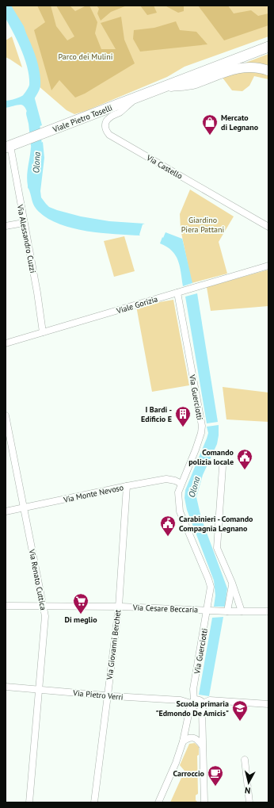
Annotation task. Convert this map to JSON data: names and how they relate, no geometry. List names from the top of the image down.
{
  "streets": {
    "main road": ["Viale Pietro Toselli"],
    "street": [
      "Via Castello",
      "Via Alessandro Cuzzi",
      "Viale Gorizia",
      "Via Guerciotti",
      "Via Monte Nevoso",
      "Via Renato Cuttica",
      "Via Cesare Beccaria",
      "Via Giovanni Berchet",
      "Via Pietro Verri"
    ]
  },
  "crossings": [
    ["Viale Pietro Toselli", "Via Castello"],
    ["Viale Pietro Toselli", "Via Alessandro Cuzzi"],
    ["Via Alessandro Cuzzi", "Viale Gorizia"],
    ["Viale Gorizia", "Via Guerciotti"],
    ["Via Guerciotti", "Via Monte Nevoso"],
    ["Via Guerciotti", "Via Cesare Beccaria"],
    ["Via Guerciotti", "Via Pietro Verri"],
    ["Via Monte Nevoso", "Via Renato Cuttica"],
    ["Via Monte Nevoso", "Via Giovanni Berchet"],
    ["Via Renato Cuttica", "Via Cesare Beccaria"],
    ["Via Renato Cuttica", "Via Pietro Verri"],
    ["Via Cesare Beccaria", "Via Giovanni Berchet"],
    ["Via Giovanni Berchet", "Via Pietro Verri"]
  ],
  "water": ["Olona"],
  "parks": ["Parco dei Mulini", "Giardino Piera Pattani"],
  "places": {
    "shop": ["Mercato di Legnano"],
    "building": ["I Bardi - Edificio E"],
    "public building": ["Comando polizia locale", "Carabinieri - Comando Compagnia Legnano"],
    "supermarket": ["Di meglio"],
    "school or university": ["Scuola primaria \"Edmondo De Amicis\""],
    "cafe": ["Carroccio"]
  },
  "north": "bottom"
}
